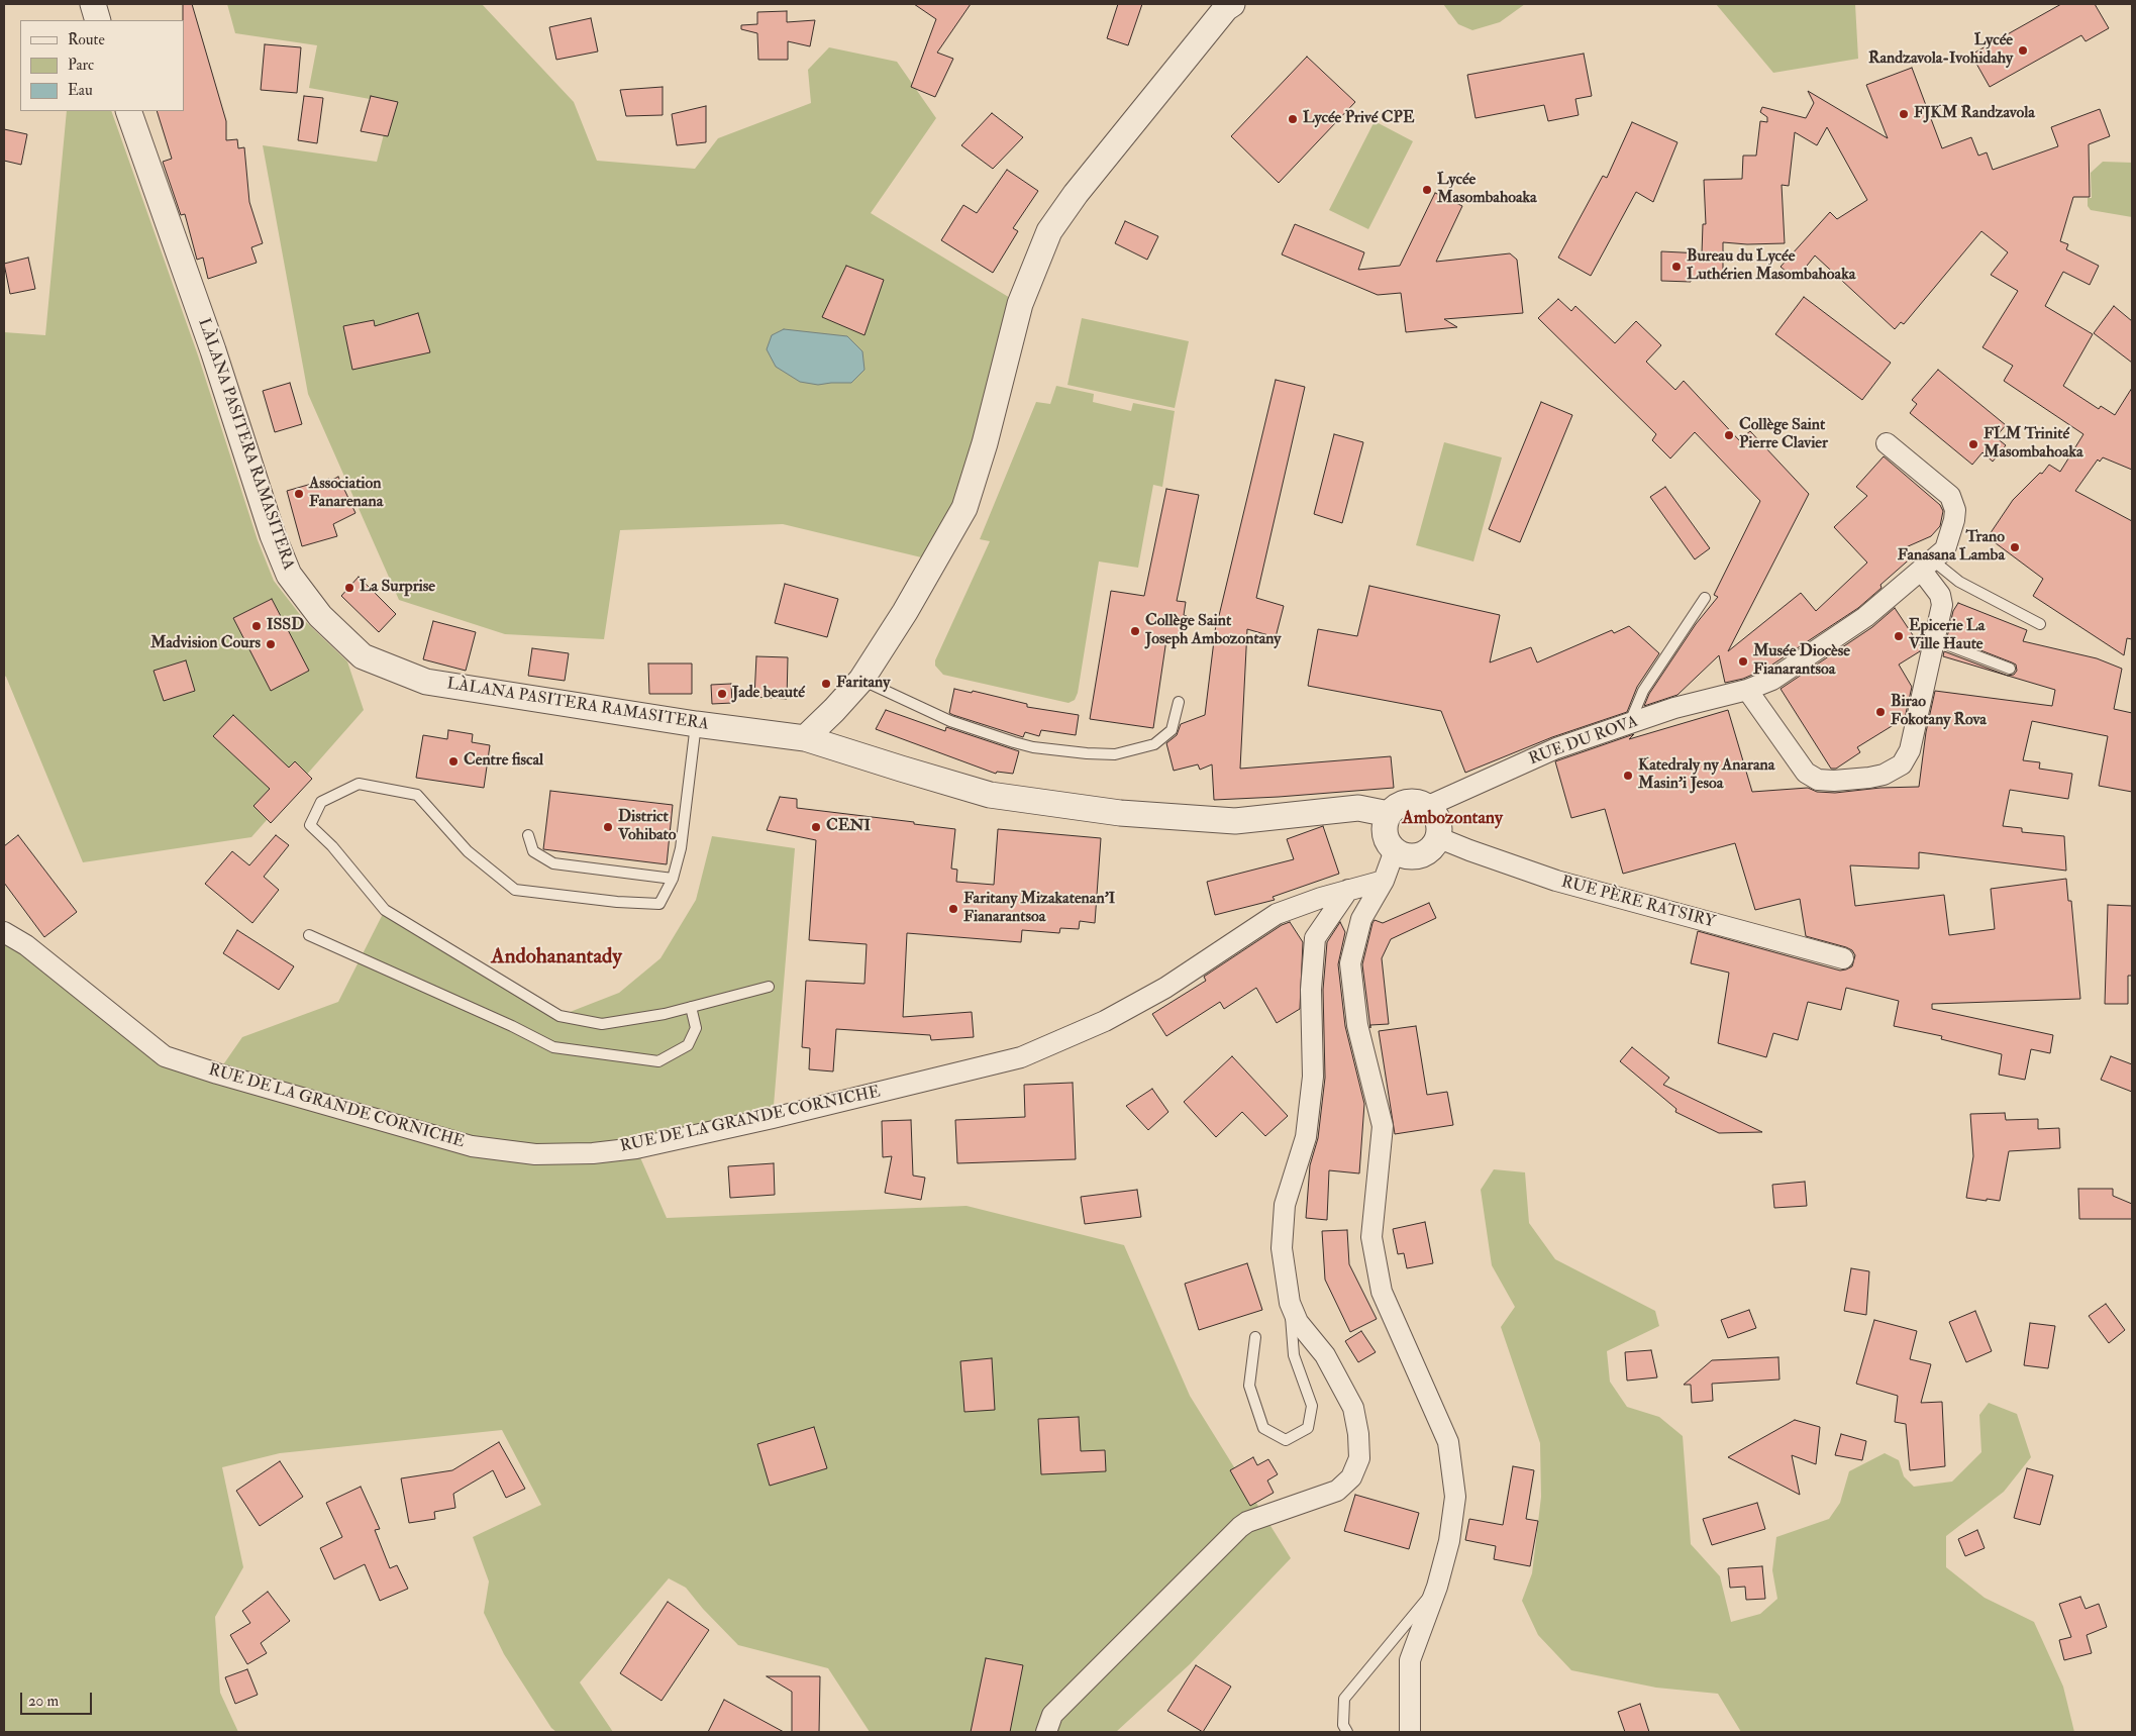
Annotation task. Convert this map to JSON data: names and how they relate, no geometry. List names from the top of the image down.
{
  "streets": {
    "street": [
      "LÀLANA PASITERA RAMASITERA",
      "RUE DU ROVA",
      "RUE PÈRE RATSIRY",
      "RUE DE LA GRANDE CORNICHE"
    ]
  },
  "crossings": [
    ["LÀLANA PASITERA RAMASITERA", "RUE DU ROVA"],
    ["LÀLANA PASITERA RAMASITERA", "RUE PÈRE RATSIRY"],
    ["RUE DU ROVA", "RUE PÈRE RATSIRY"]
  ],
  "districts": ["Ambozontany", "Andohanantady"],
  "places": [
    "Lycée Randzavola-Ivohidahy",
    "FJKM Randzavola",
    "Lycée Privé CPE",
    "Lycée Masombahoaka",
    "Bureau du Lycée Luthérien Masombahoaka",
    "Collège Saint Pierre Clavier",
    "FLM Trinité Masombahoaka",
    "Association Fanarenana",
    "Trano Fanasana Lamba",
    "La Surprise",
    "ISSD",
    "Collège Saint Joseph Ambozontany",
    "Epicerie La Ville Haute",
    "Madvision Cours",
    "Musée Diocèse Fianarantsoa",
    "Faritany",
    "Jade beauté",
    "Birao Fokotany Rova",
    "Centre fiscal",
    "Katedraly ny Anarana Masin'i Jesoa",
    "District Vohibato",
    "CENI",
    "Faritany Mizakatenan'I Fianarantsoa"
  ],
  "legend": ["Route", "Parc", "Eau"],
  "scale_bar": "20 m"
}
